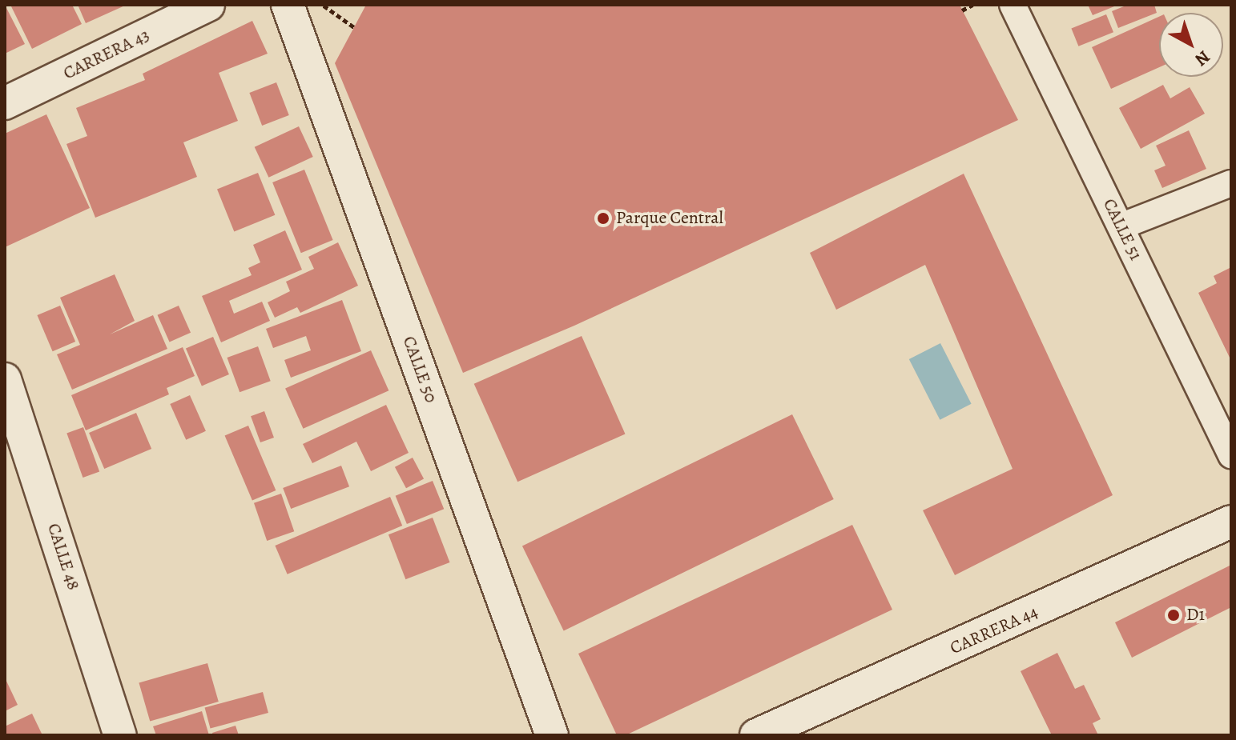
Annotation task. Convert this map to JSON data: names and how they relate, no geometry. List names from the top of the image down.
{
  "streets": {
    "street": [
      "CARRERA 43",
      "CALLE 51",
      "CALLE 50",
      "CALLE 48",
      "CARRERA 44"
    ]
  },
  "places": ["Parque Central", "D1"],
  "north": "bottom right"
}
